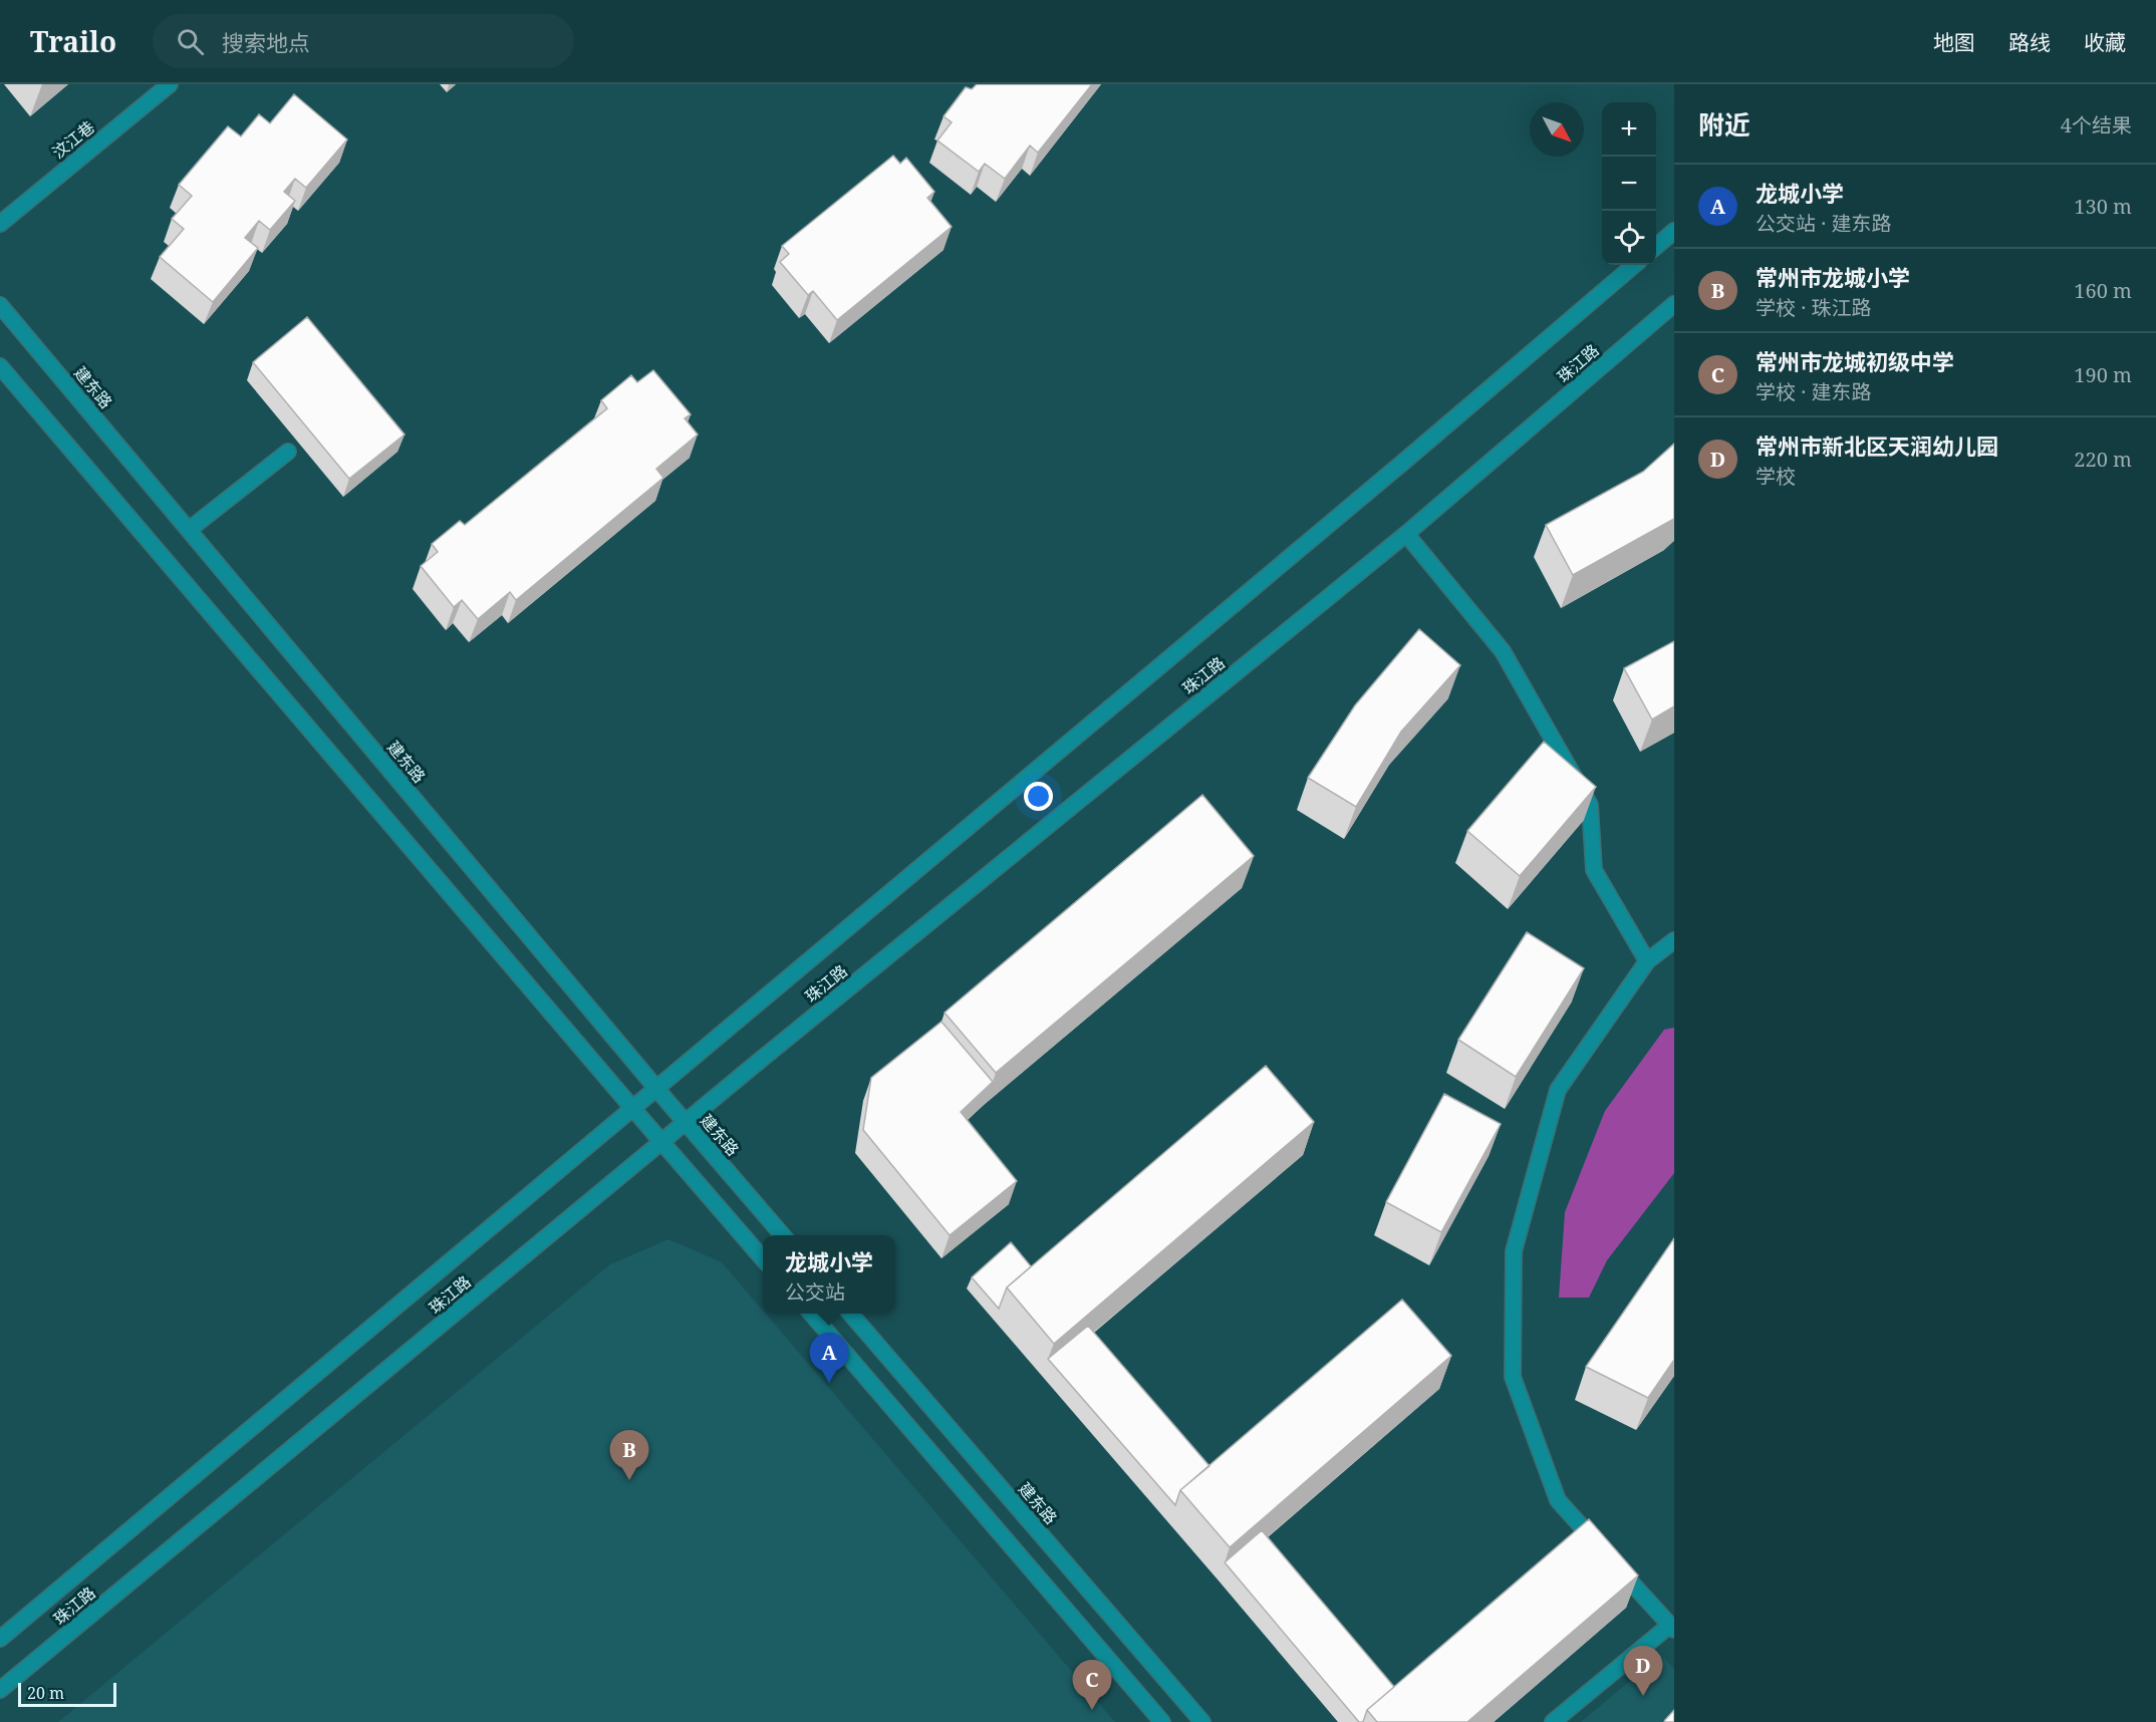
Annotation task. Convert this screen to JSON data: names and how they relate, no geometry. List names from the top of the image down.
{
  "streets": {
    "street": ["汶江巷", "珠江路", "建东路"]
  },
  "crossings": [
    ["珠江路", "建东路"]
  ],
  "scale_bar": "20 m",
  "north": "bottom right",
  "page": {
    "header": "Trailo",
    "search": "搜索地点",
    "nav": ["地图", "路线", "收藏"],
    "heading": ["附近", "4个结果"],
    "map_buttons": ["+", "−"],
    "list": [
      {
        "mark": "A",
        "name": "龙城小学",
        "note": "公交站 · 建东路",
        "value": "130 m"
      },
      {
        "mark": "B",
        "name": "常州市龙城小学",
        "note": "学校 · 珠江路",
        "value": "160 m"
      },
      {
        "mark": "C",
        "name": "常州市龙城初级中学",
        "note": "学校 · 建东路",
        "value": "190 m"
      },
      {
        "mark": "D",
        "name": "常州市新北区天润幼儿园",
        "note": "学校",
        "value": "220 m"
      }
    ],
    "popup": ["龙城小学", "公交站"],
    "pins": [
      "A",
      "B",
      "D",
      "C"
    ],
    "scale": "20 m"
  }
}
